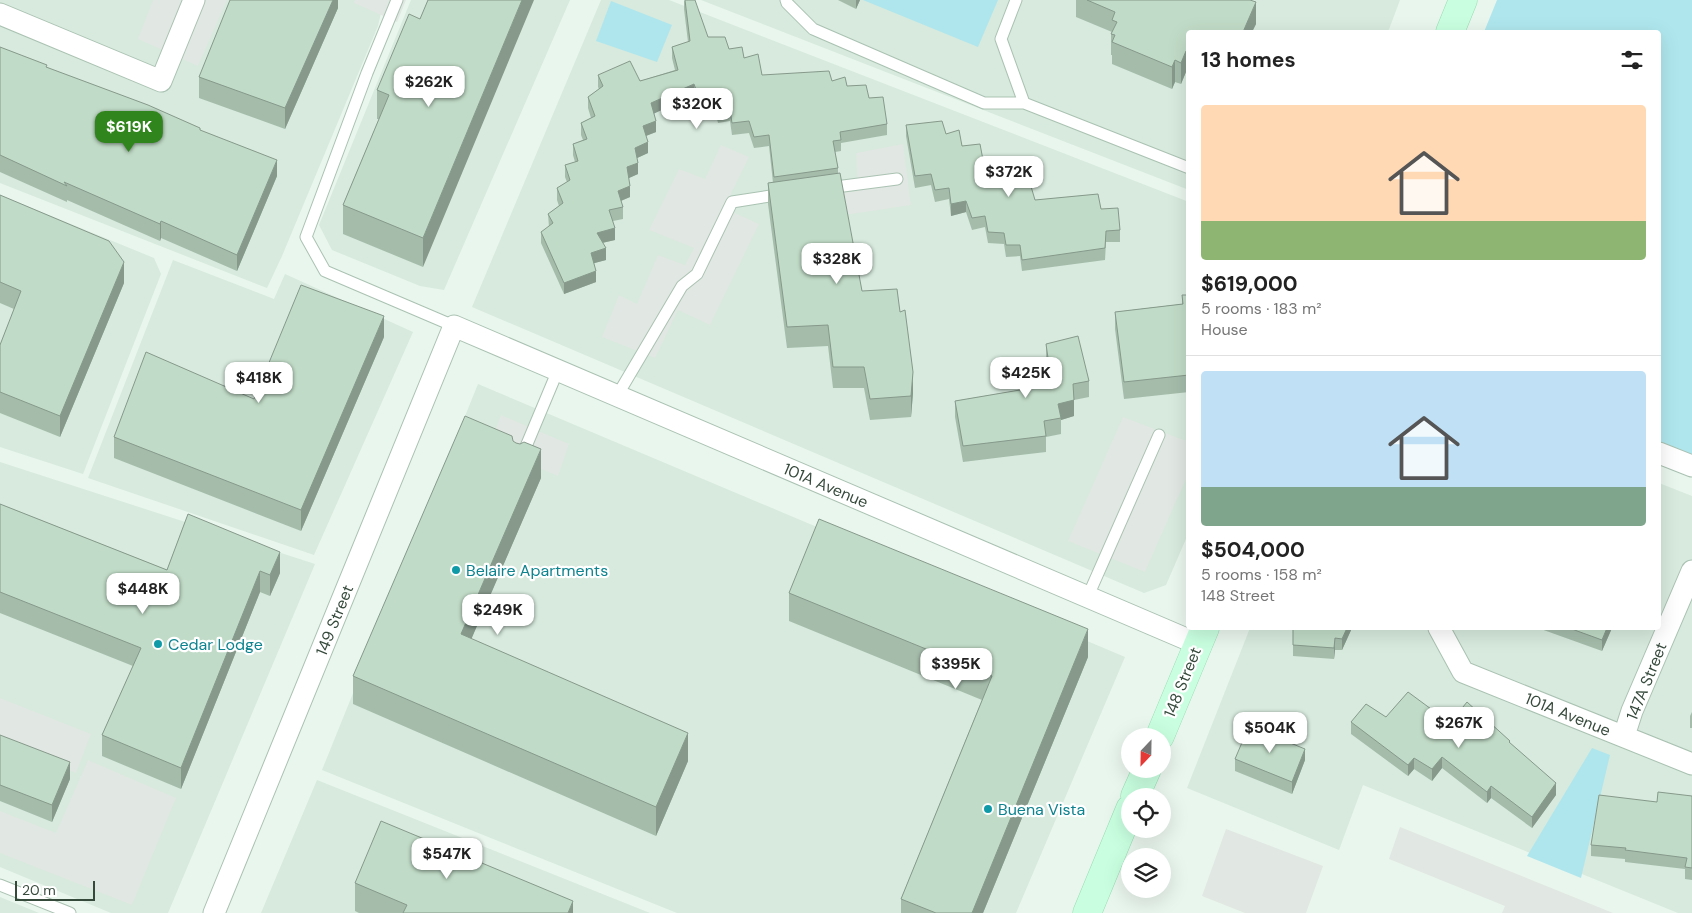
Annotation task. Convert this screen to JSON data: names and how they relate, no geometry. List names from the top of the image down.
{
  "streets": {
    "main road": ["148 Street"],
    "street": ["101A Avenue", "149 Street", "147A Street"]
  },
  "crossings": [
    ["101A Avenue", "149 Street"],
    ["101A Avenue", "147A Street"],
    ["101A Avenue", "148 Street"]
  ],
  "places": ["Belaire Apartments", "Cedar Lodge", "Buena Vista"],
  "scale_bar": "20 m",
  "north": "bottom",
  "page": {
    "heading": "13 homes",
    "price": [
      "$262K",
      "$320K",
      "$619K",
      "$372K",
      "$328K",
      "$425K",
      "$418K",
      "$448K",
      "$249K",
      "$395K",
      "$267K",
      "$504K",
      "$547K"
    ],
    "list": [
      {
        "name": "$619,000",
        "note": "5 rooms · 183 m² · House"
      },
      {
        "name": "$504,000",
        "note": "5 rooms · 158 m² · 148 Street"
      }
    ],
    "scale": "20 m"
  }
}
